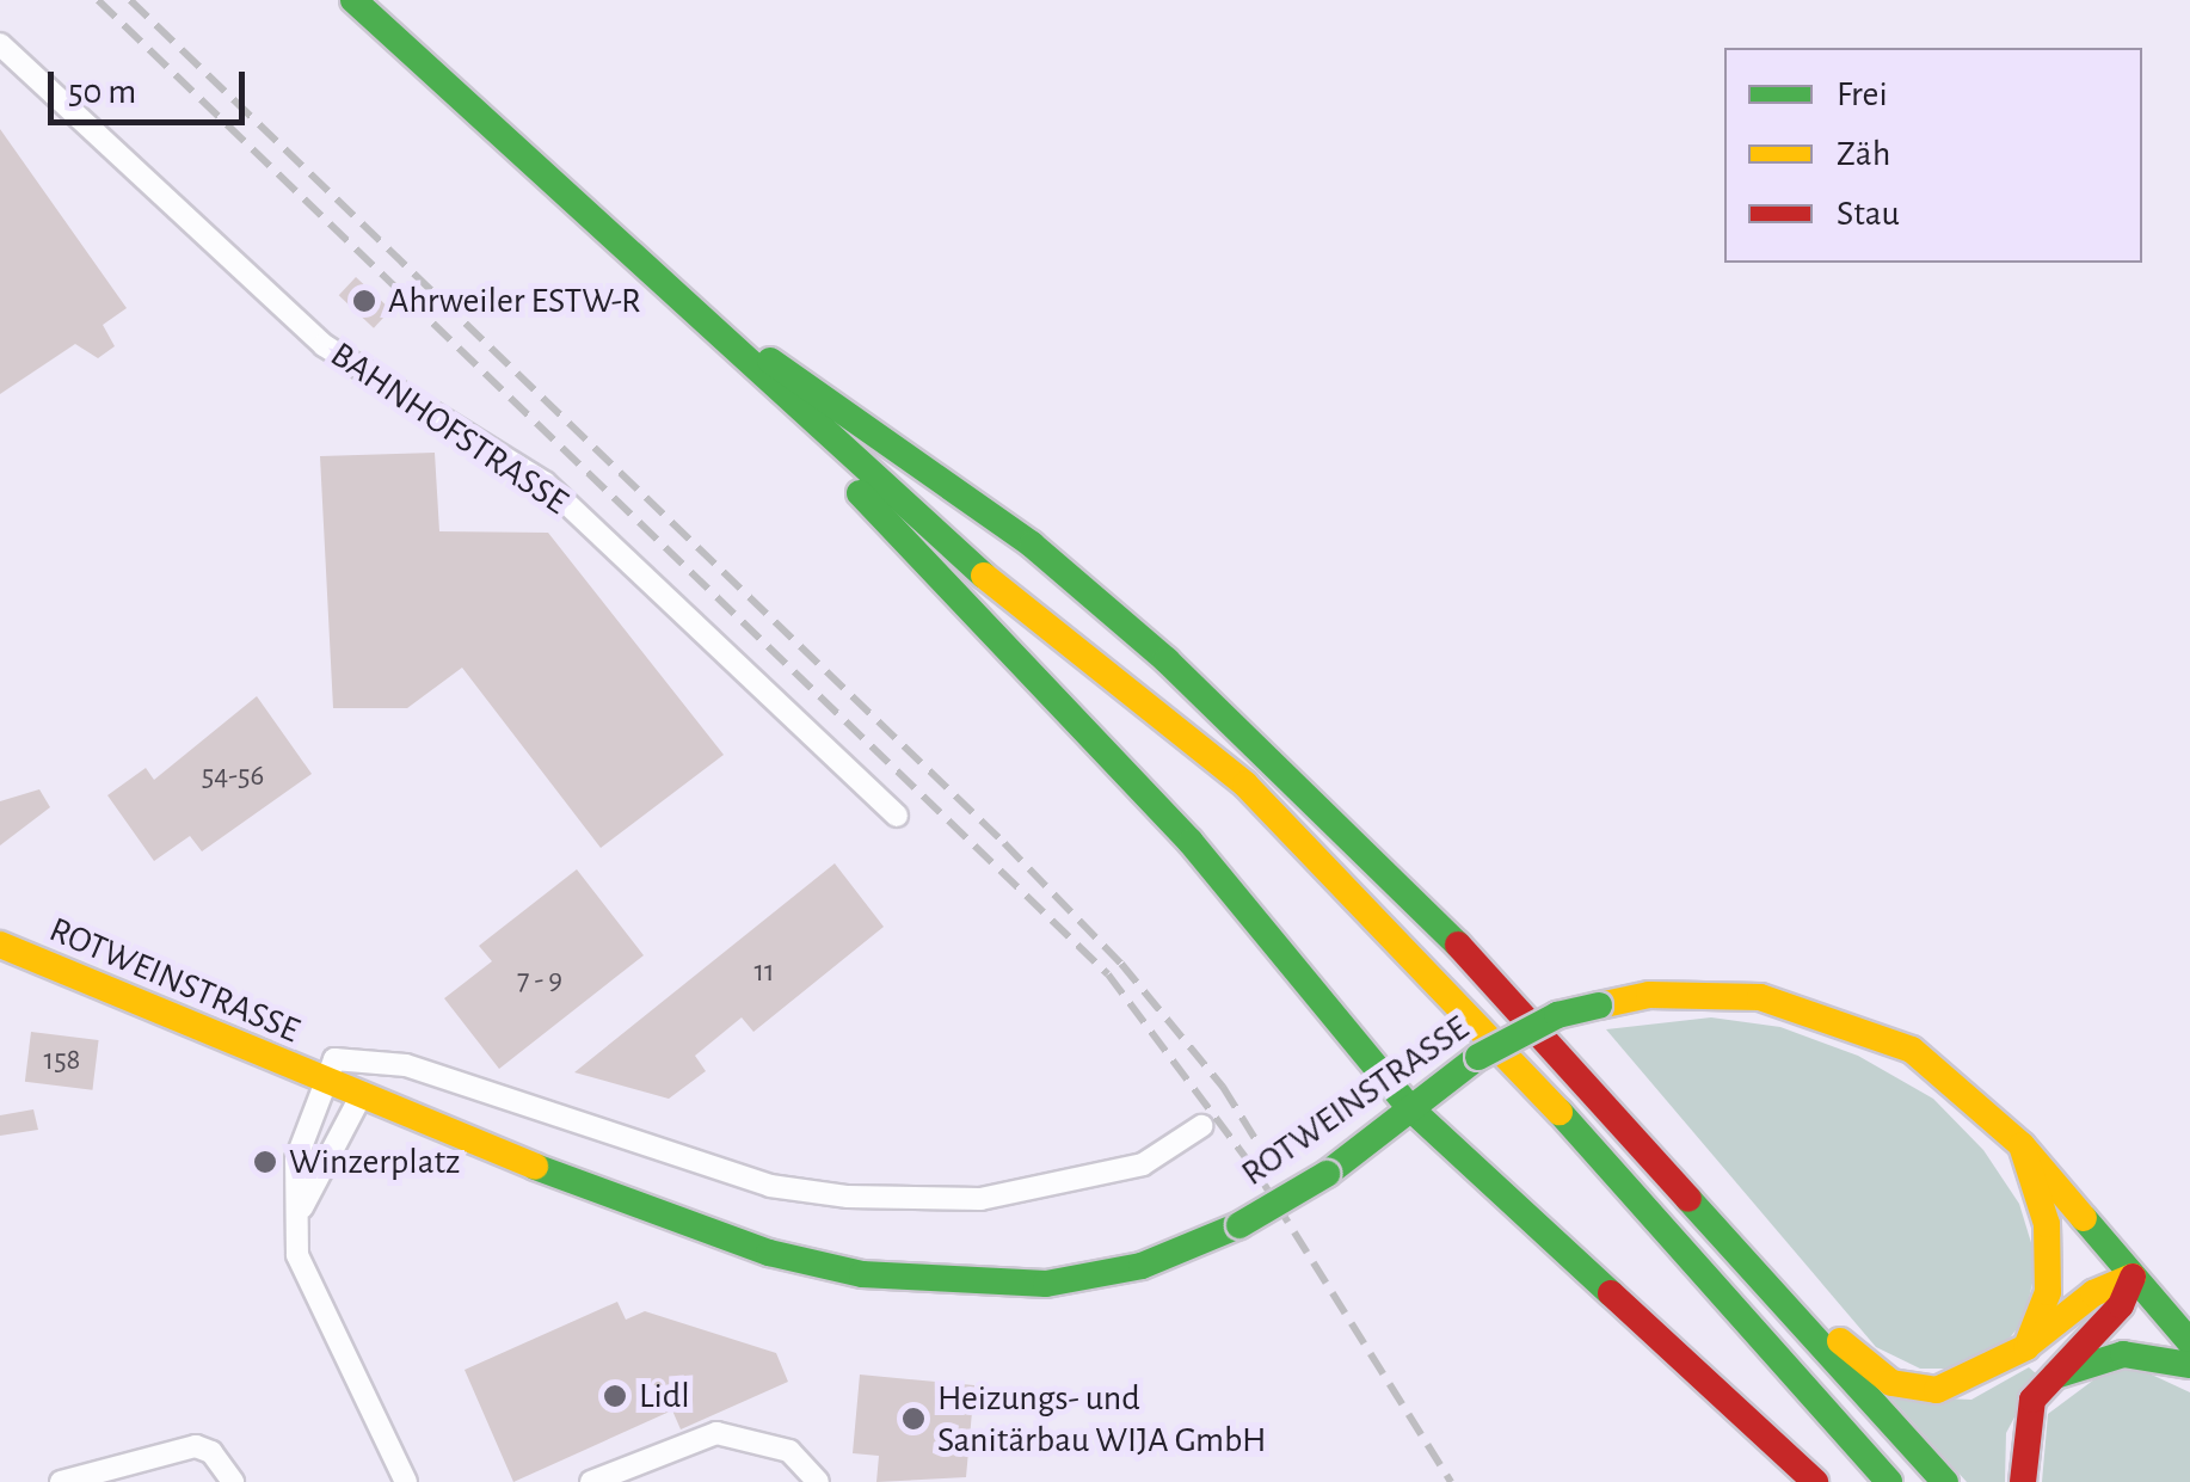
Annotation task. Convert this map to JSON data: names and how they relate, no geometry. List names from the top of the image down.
{
  "streets": {
    "main road": ["ROTWEINSTRASSE"],
    "street": ["BAHNHOFSTRASSE"]
  },
  "places": [
    "Ahrweiler ESTW-R",
    "Winzerplatz",
    "Lidl",
    "Heizungs- und Sanitärbau WIJA GmbH"
  ],
  "house_numbers": [
    "54-56",
    "11",
    "7 - 9",
    "158"
  ],
  "legend": ["Frei", "Zäh", "Stau"],
  "scale_bar": "50 m"
}
